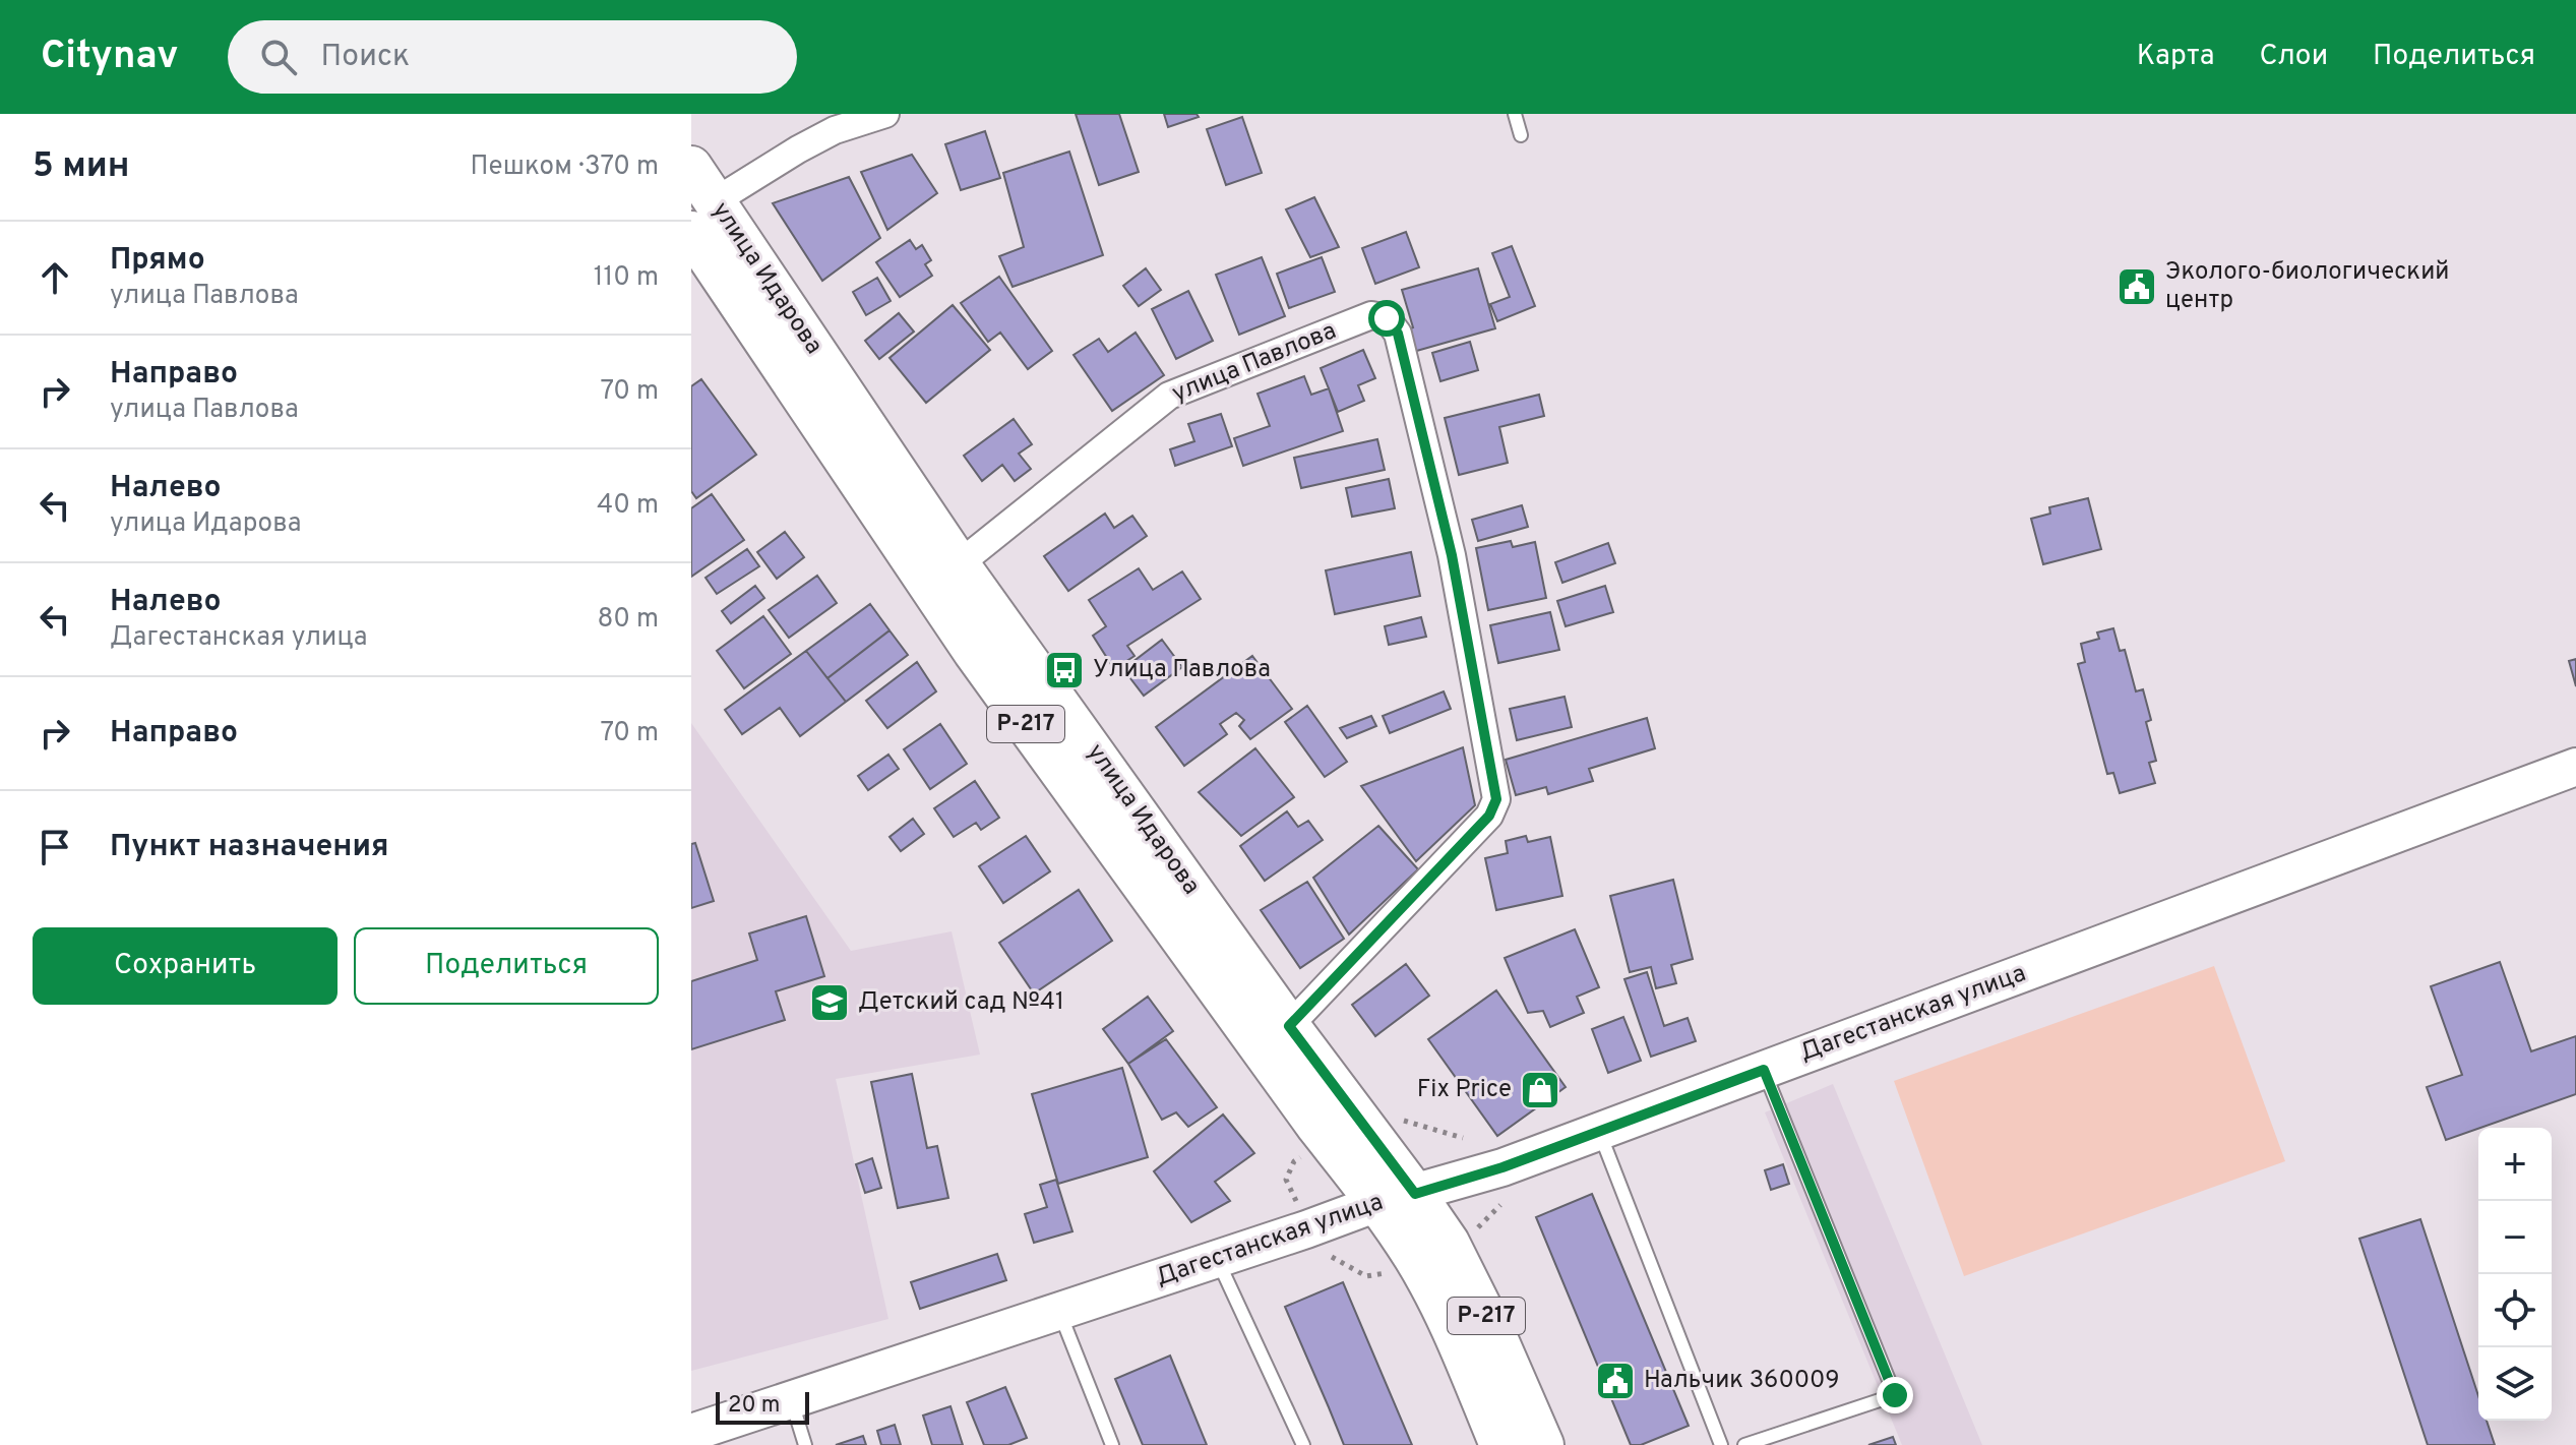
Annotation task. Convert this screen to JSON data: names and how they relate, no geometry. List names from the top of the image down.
{
  "streets": {
    "main road": ["улица Идарова", "Р-217"],
    "street": ["улица Павлова", "Дагестанская улица"]
  },
  "crossings": [
    ["улица Идарова", "улица Павлова"],
    ["улица Идарова", "Дагестанская улица"]
  ],
  "places": {
    "public building": ["Эколого-биологический центр", "Нальчик 360009"],
    "bus stop": ["Улица Павлова"],
    "school or university": ["Детский сад №41"],
    "shop": ["Fix Price"]
  },
  "scale_bar": "20 m",
  "page": {
    "header": "Citynav",
    "search": "Поиск",
    "nav": ["Карта", "Слои", "Поделиться"],
    "heading": ["5 мин", "Пешком · 370 m"],
    "list": [
      ["Прямо", "улица Павлова", "110 m"],
      ["Направо", "улица Павлова", "70 m"],
      ["Налево", "улица Идарова", "40 m"],
      ["Налево", "Дагестанская улица", "80 m"],
      ["Направо", "70 m"],
      "Пункт назначения"
    ],
    "buttons": ["Сохранить", "Поделиться"],
    "map_buttons": ["+", "−"],
    "scale": "20 m"
  }
}
